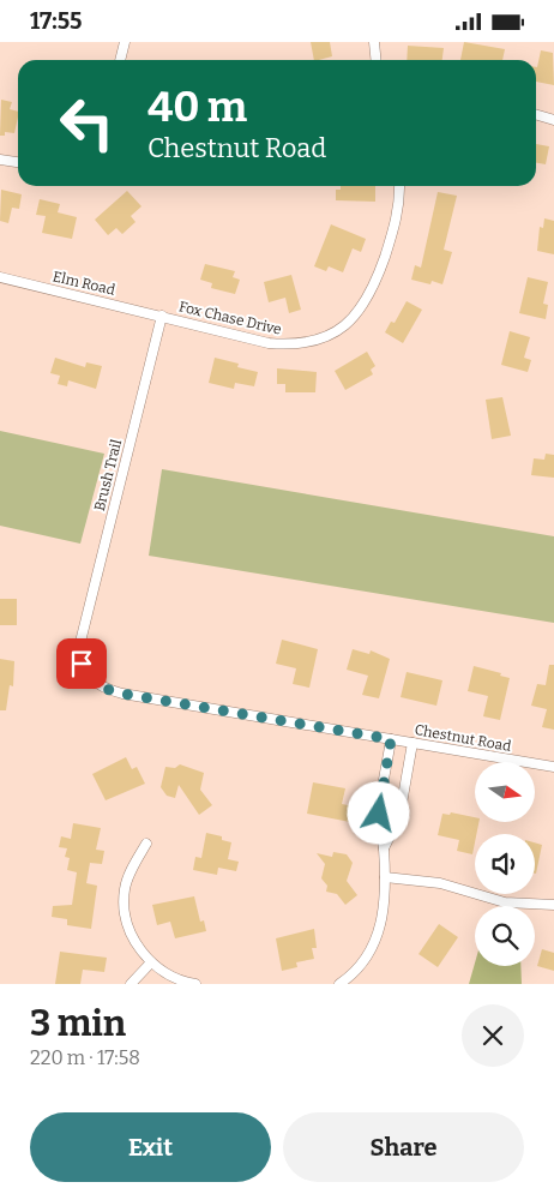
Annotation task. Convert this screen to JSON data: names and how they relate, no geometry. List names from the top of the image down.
{
  "streets": {
    "street": [
      "Elm Road",
      "Fox Chase Drive",
      "Brush Trail",
      "Chestnut Road"
    ]
  },
  "crossings": [
    ["Elm Road", "Fox Chase Drive"],
    ["Elm Road", "Brush Trail"],
    ["Fox Chase Drive", "Brush Trail"],
    ["Brush Trail", "Chestnut Road"]
  ],
  "north": "right",
  "page": {
    "status": "17:55",
    "turn": ["40 m", "Chestnut Road"],
    "heading": ["3 min", "220 m · 17:58"],
    "buttons": ["Exit", "Share"]
  }
}
